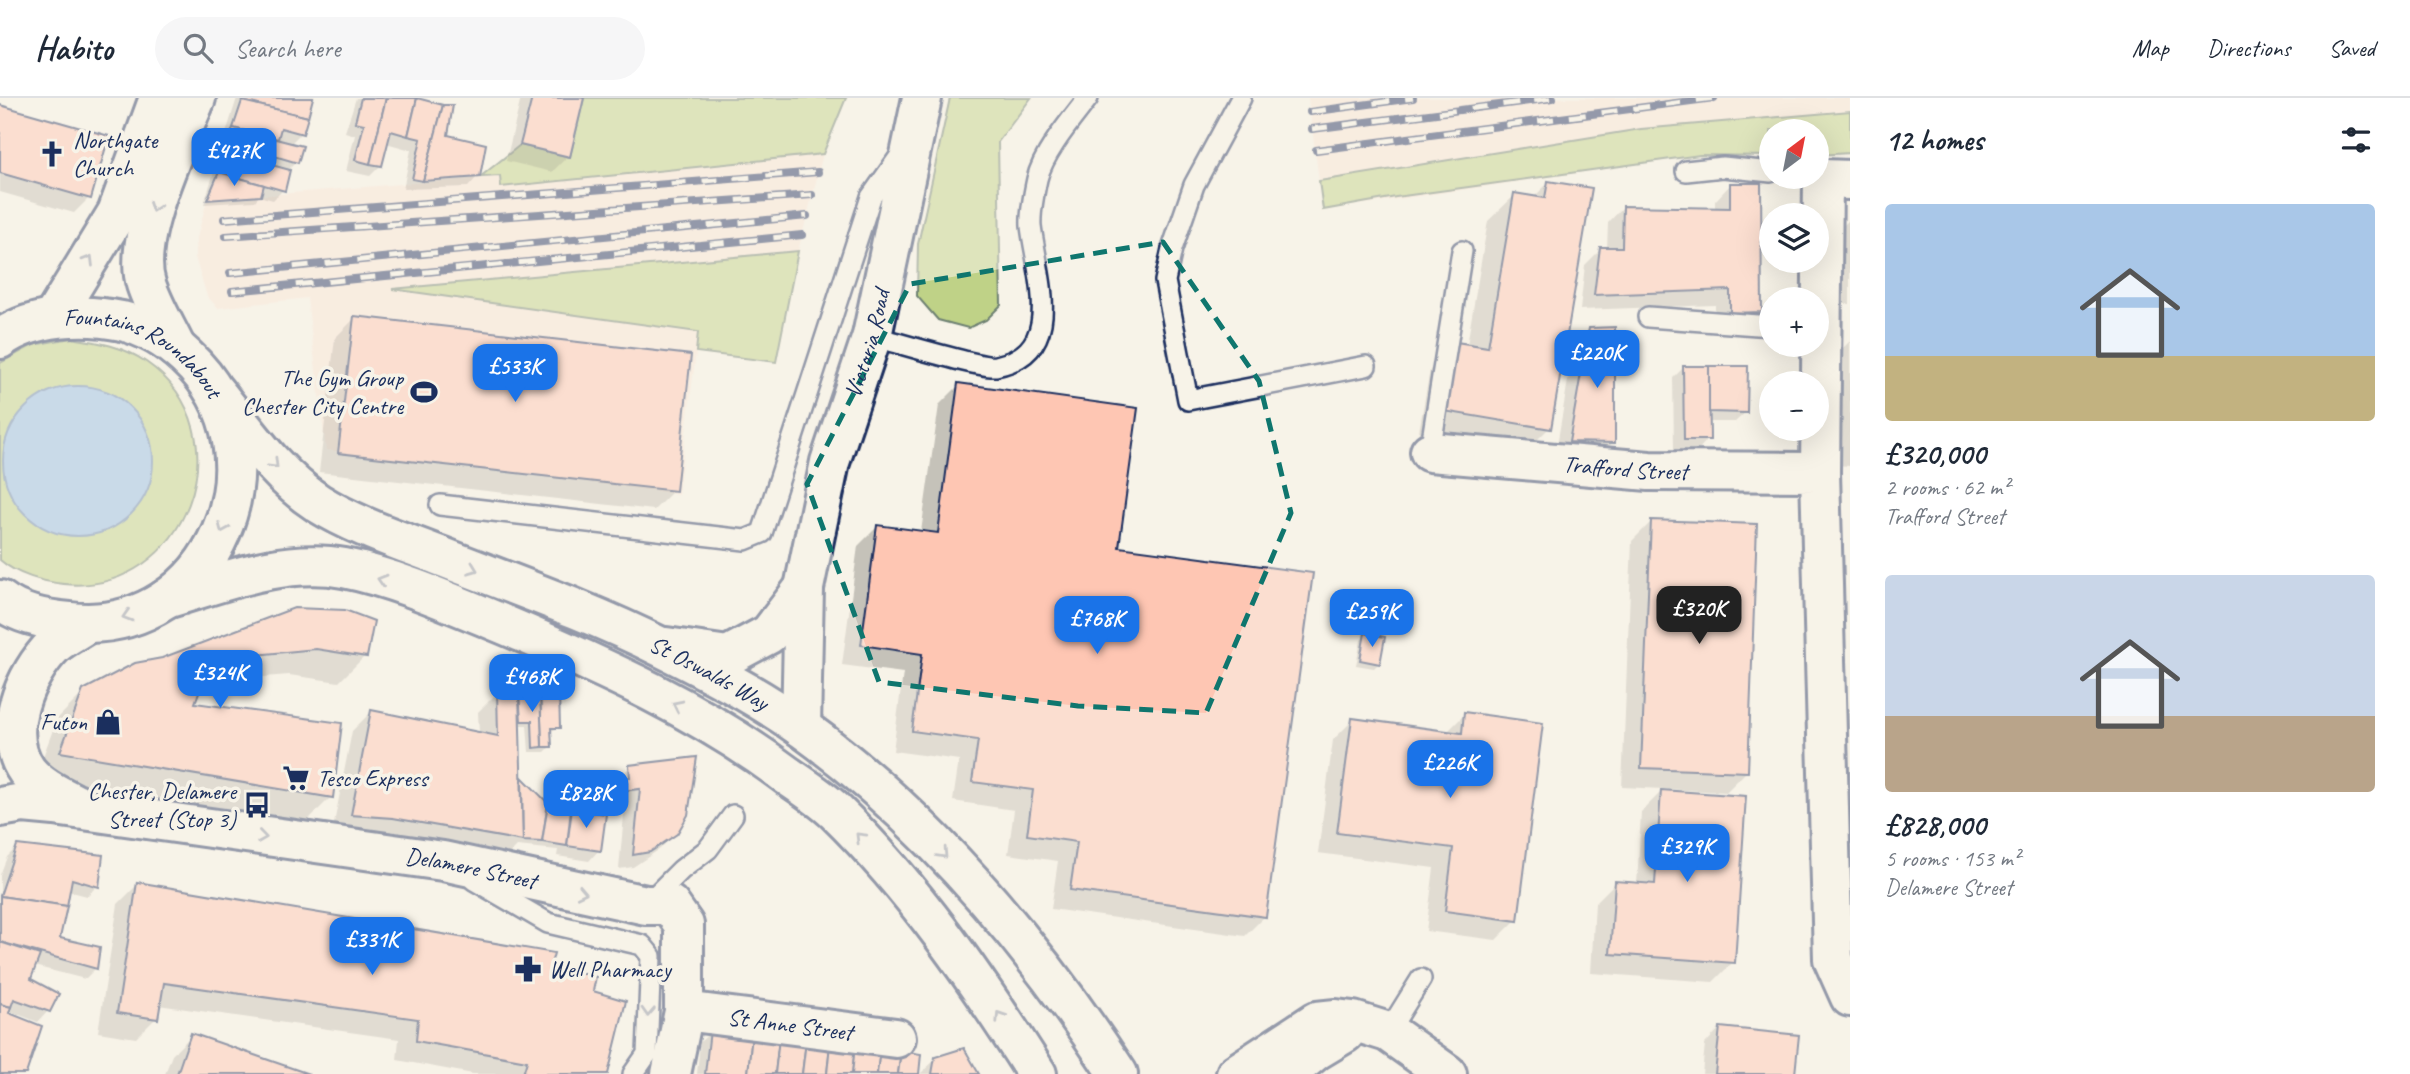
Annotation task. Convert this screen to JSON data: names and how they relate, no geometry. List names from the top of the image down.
{
  "streets": {
    "main road": [
      "Victoria Road",
      "Fountains Roundabout",
      "Trafford Street",
      "St Oswalds Way",
      "Delamere Street",
      "St Anne Street"
    ]
  },
  "crossings": [
    ["Victoria Road", "St Oswalds Way"],
    ["Fountains Roundabout", "St Oswalds Way"],
    ["Fountains Roundabout", "Delamere Street"],
    ["Delamere Street", "St Anne Street"]
  ],
  "one_way": ["Fountains Roundabout", "Delamere Street"],
  "places": {
    "church": ["Northgate Church"],
    "sports": ["The Gym Group Chester City Centre"],
    "shop": ["Futon"],
    "supermarket": ["Tesco Express"],
    "bus stop": ["Chester, Delamere Street (Stop 3)"],
    "pharmacy": ["Well Pharmacy"]
  },
  "north": "top right",
  "page": {
    "header": "Habito",
    "search": "Search here",
    "nav": ["Map", "Directions", "Saved"],
    "heading": "12 homes",
    "map_buttons": ["+", "−"],
    "price": [
      "£427K",
      "£220K",
      "£533K",
      "£320K",
      "£259K",
      "£768K",
      "£324K",
      "£468K",
      "£226K",
      "£828K",
      "£329K",
      "£331K"
    ],
    "list": [
      {
        "name": "£320,000",
        "note": "2 rooms · 62 m² · Trafford Street"
      },
      {
        "name": "£828,000",
        "note": "5 rooms · 153 m² · Delamere Street"
      }
    ]
  }
}
